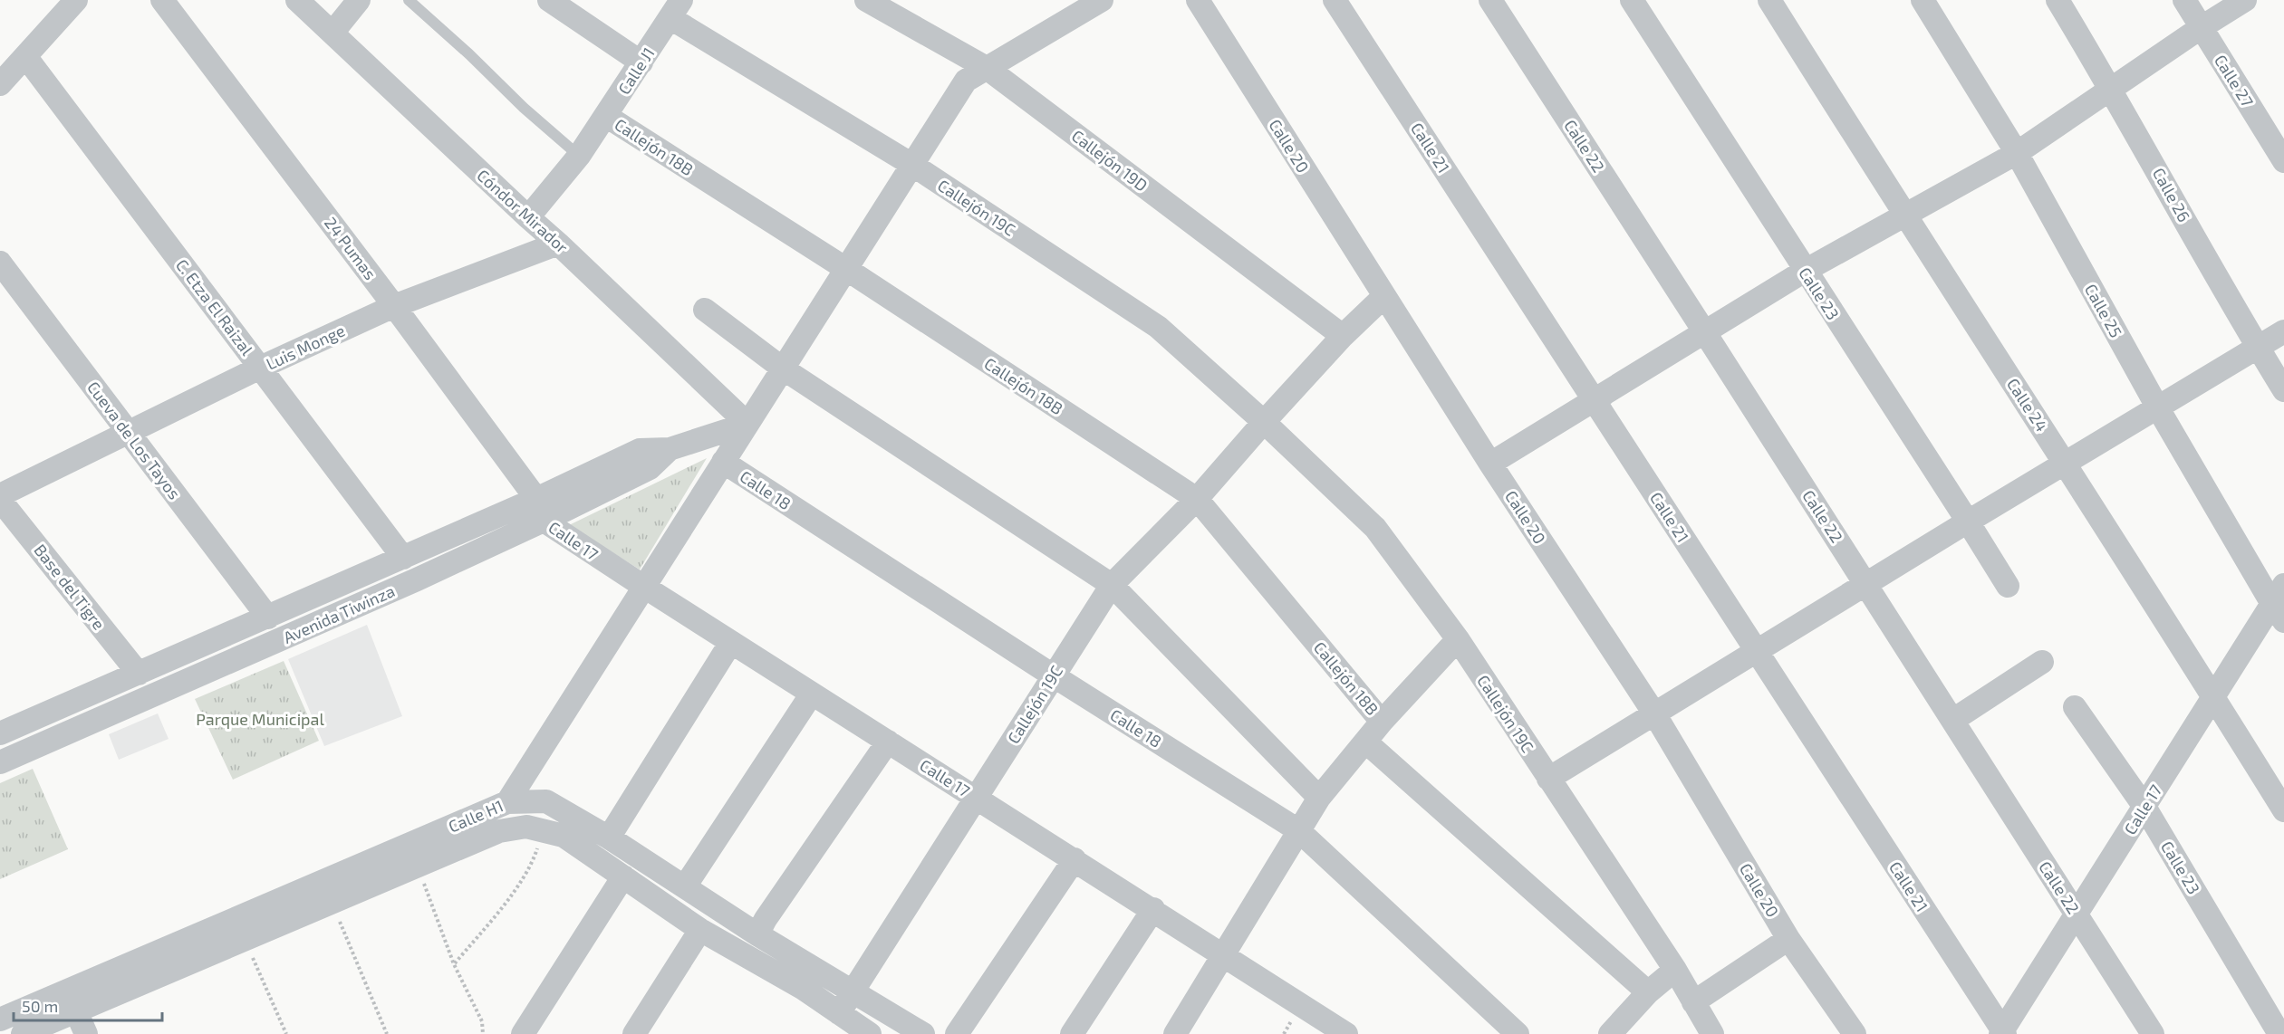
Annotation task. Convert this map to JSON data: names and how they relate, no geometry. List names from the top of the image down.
{
  "streets": {
    "street": [
      "Calle J1",
      "Calle 27",
      "Calle 20",
      "Calle 22",
      "Callejón 18B",
      "Calle 21",
      "Callejón 19D",
      "Calle 26",
      "Callejón 19C",
      "Cóndor Mirador",
      "24 Pumas",
      "Calle 23",
      "C. Etza El Raizal",
      "Calle 25",
      "Luis Monge",
      "Calle 24",
      "Cueva de Los Tayos",
      "Calle 18",
      "Calle 17",
      "Base del Tigre",
      "Avenida Tiwinza",
      "Calle H1"
    ]
  },
  "crossings": [
    ["Calle J1", "Callejón 18B"],
    ["Calle J1", "Callejón 19C"],
    ["Calle J1", "Cóndor Mirador"],
    ["Calle 22", "Calle 17"],
    ["Callejón 18B", "Callejón 19C"],
    ["Calle 21", "Calle 17"],
    ["Callejón 19C", "Calle 18"],
    ["Callejón 19C", "Calle 17"],
    ["Callejón 19C", "Calle H1"],
    ["Cóndor Mirador", "Luis Monge"],
    ["Cóndor Mirador", "Avenida Tiwinza"],
    ["24 Pumas", "Luis Monge"],
    ["24 Pumas", "Avenida Tiwinza"],
    ["Calle 23", "Calle 17"],
    ["C. Etza El Raizal", "Luis Monge"],
    ["C. Etza El Raizal", "Avenida Tiwinza"],
    ["Calle 25", "Calle 17"],
    ["Luis Monge", "Cueva de Los Tayos"],
    ["Calle 24", "Calle 17"],
    ["Cueva de Los Tayos", "Avenida Tiwinza"],
    ["Calle 17", "Avenida Tiwinza"],
    ["Base del Tigre", "Avenida Tiwinza"]
  ],
  "parks": ["Parque Municipal"],
  "scale_bar": "50 m"
}
